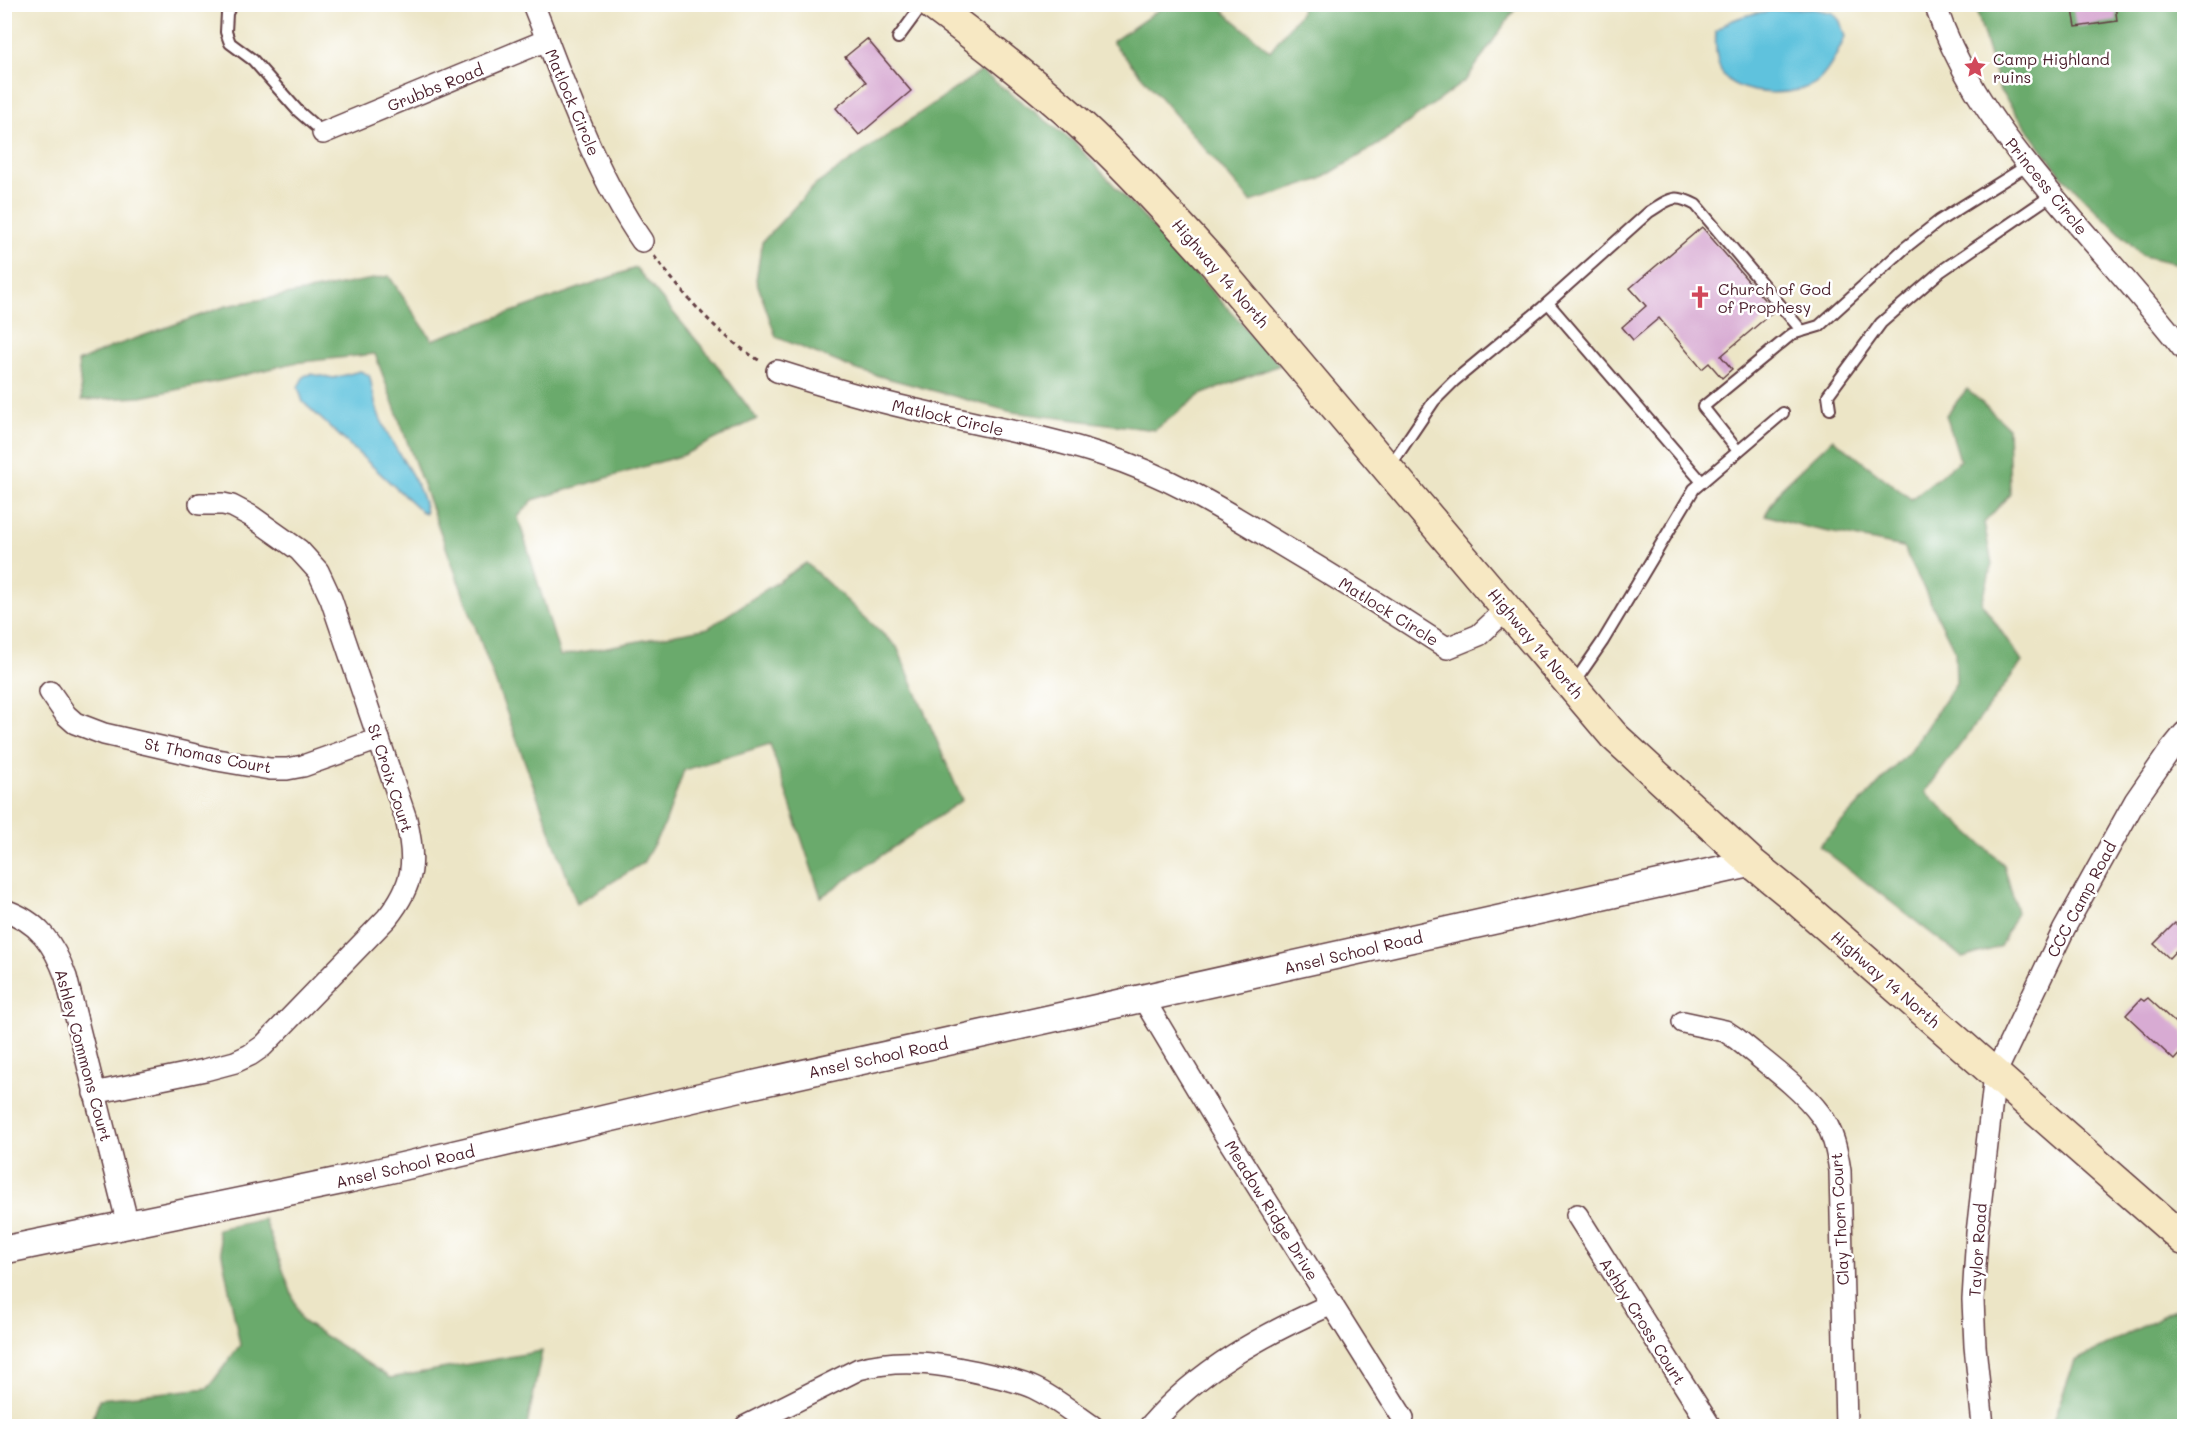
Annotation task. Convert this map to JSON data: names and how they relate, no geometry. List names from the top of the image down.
{
  "streets": {
    "main road": ["Highway 14 North"],
    "street": [
      "Grubbs Road",
      "Matlock Circle",
      "Princess Circle",
      "St Thomas Court",
      "St Croix Court",
      "CCC Camp Road",
      "Ansel School Road",
      "Ashley Commons Court",
      "Meadow Ridge Drive",
      "Clay Thorn Court",
      "Taylor Road",
      "Ashby Cross Court"
    ]
  },
  "crossings": [
    ["Grubbs Road", "Matlock Circle"],
    ["Matlock Circle", "Highway 14 North"],
    ["Highway 14 North", "CCC Camp Road"],
    ["Highway 14 North", "Ansel School Road"],
    ["Highway 14 North", "Taylor Road"],
    ["St Thomas Court", "St Croix Court"],
    ["St Croix Court", "Ashley Commons Court"],
    ["CCC Camp Road", "Taylor Road"],
    ["Ansel School Road", "Ashley Commons Court"],
    ["Ansel School Road", "Meadow Ridge Drive"]
  ],
  "places": {
    "place": ["Camp Highland ruins"],
    "church": ["Church of God of Prophesy"]
  }
}
